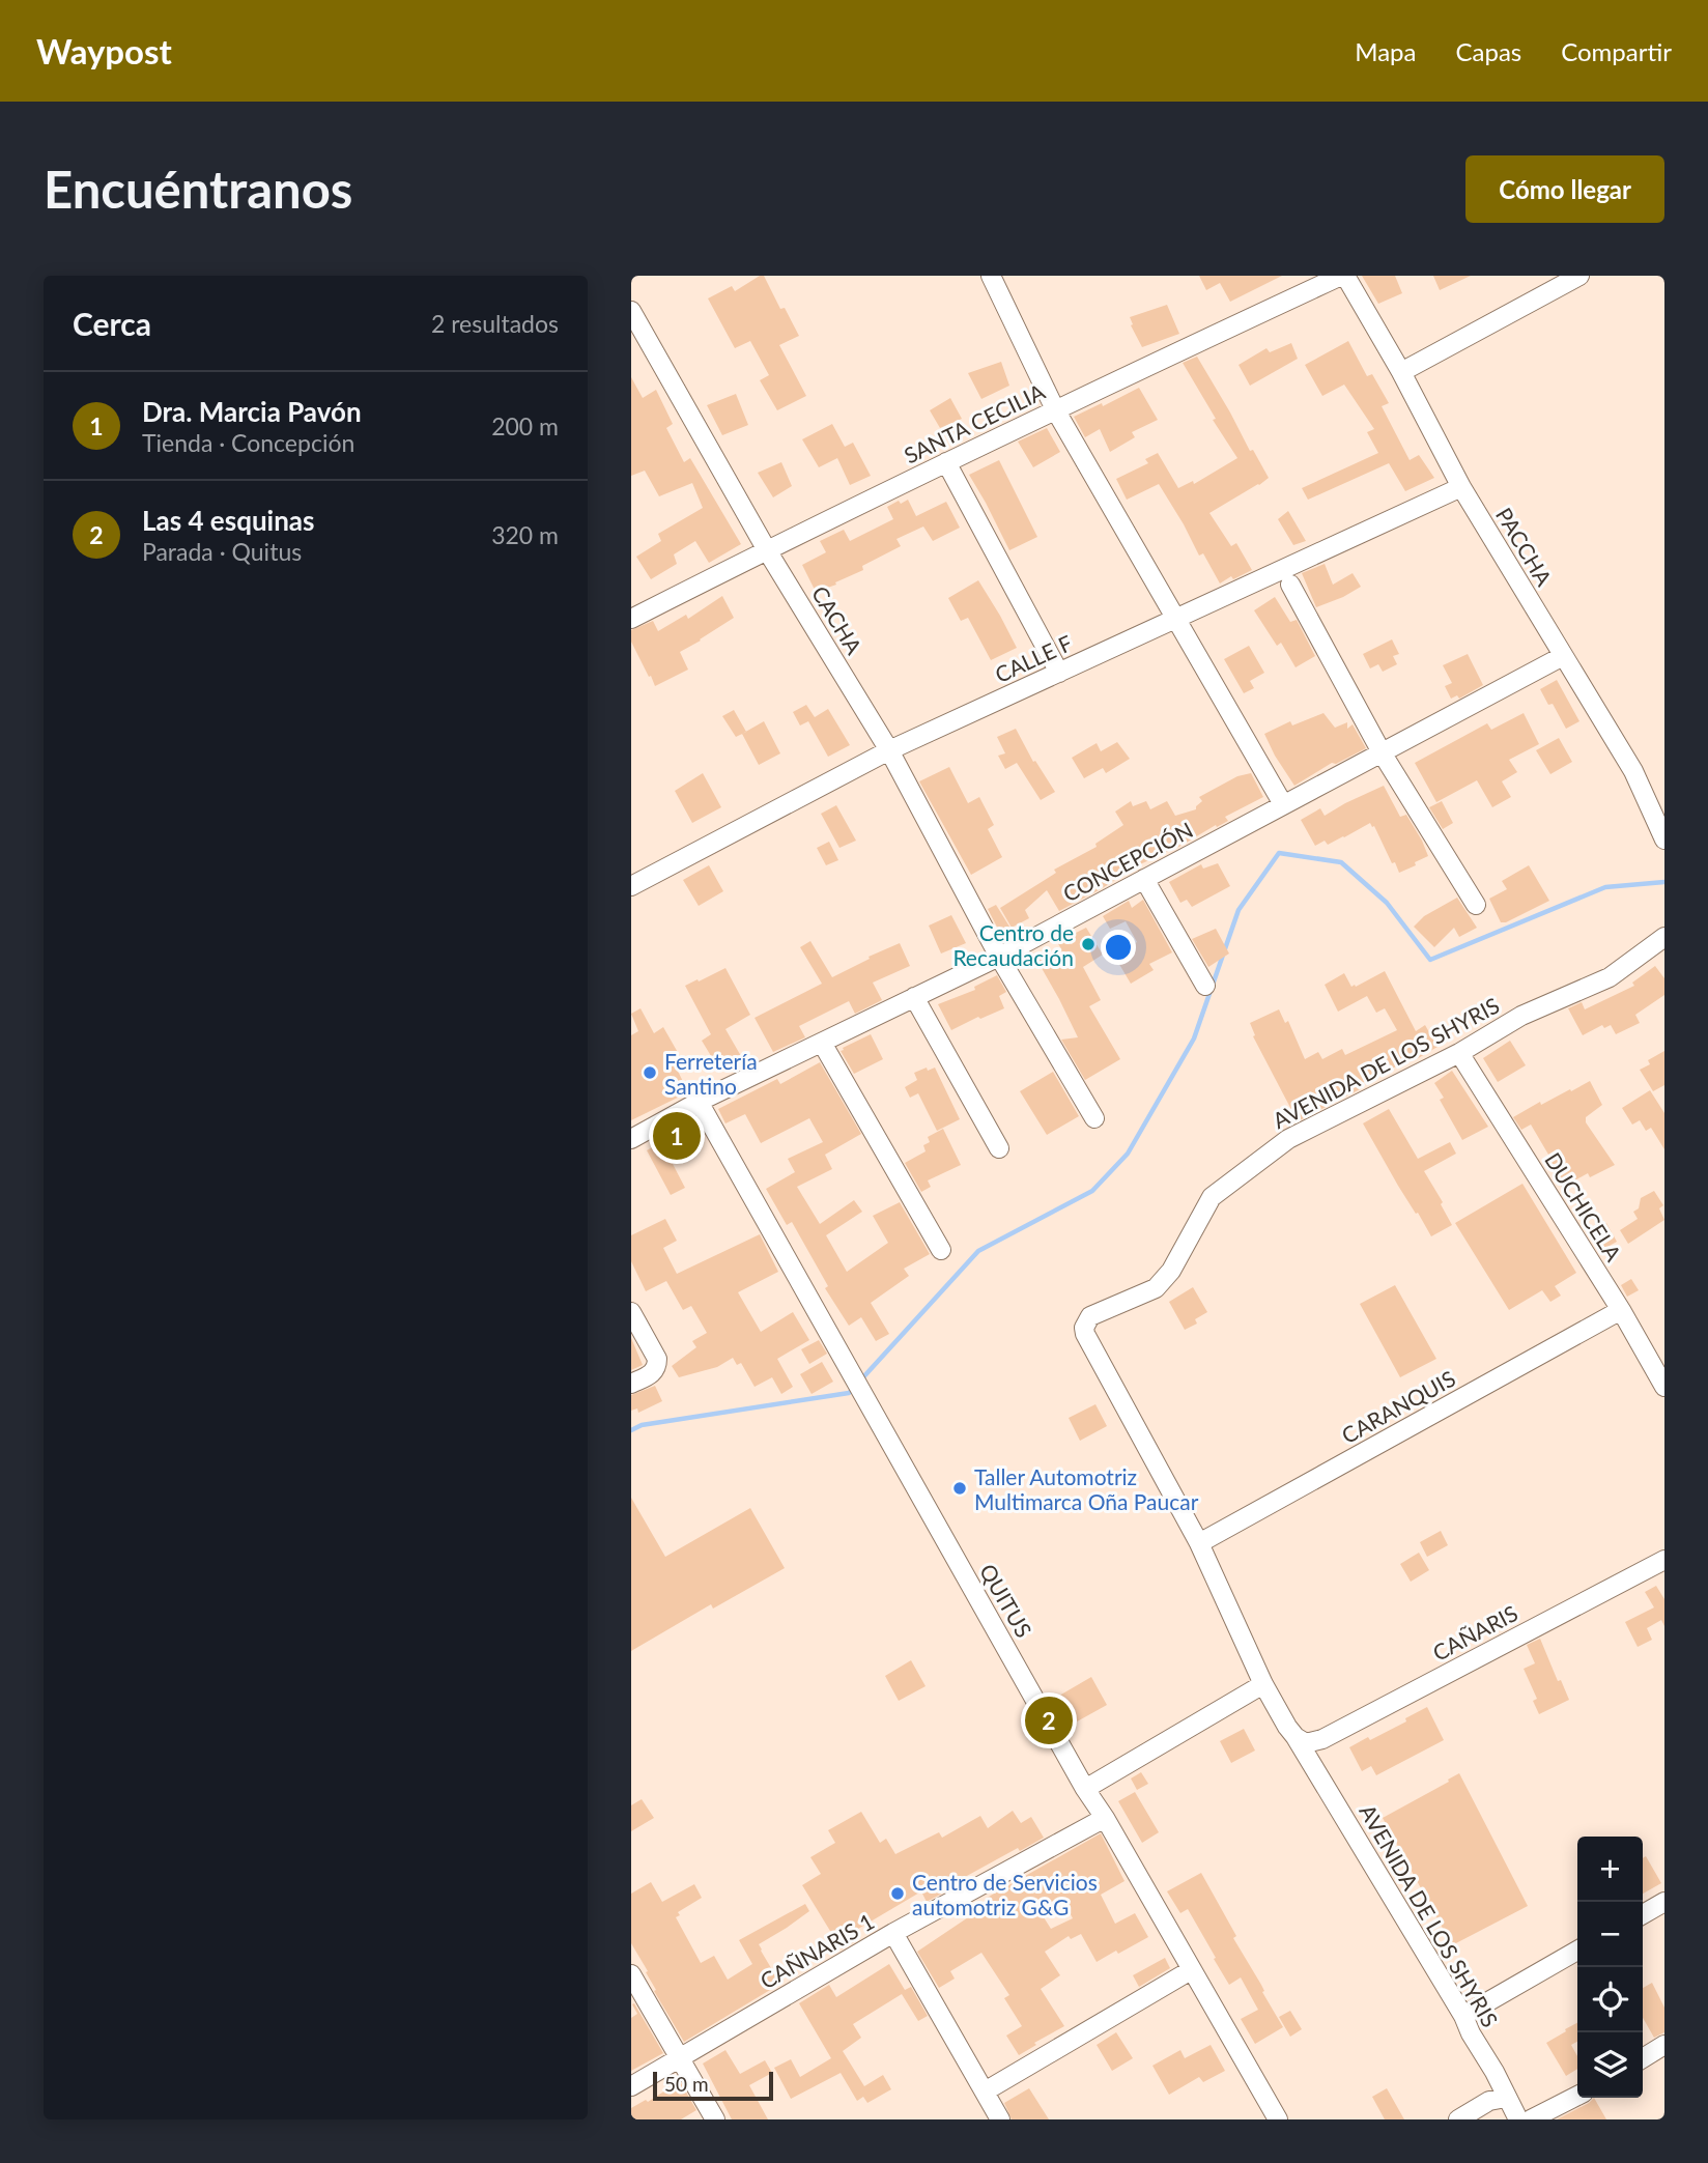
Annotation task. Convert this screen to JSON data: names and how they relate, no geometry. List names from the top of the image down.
{
  "streets": {
    "street": [
      "SANTA CECILIA",
      "PACCHA",
      "CACHA",
      "CALLE F",
      "CONCEPCIÓN",
      "AVENIDA DE LOS SHYRIS",
      "DUCHICELA",
      "CARANQUIS",
      "QUITUS",
      "CAÑARIS",
      "CAÑNARIS 1"
    ]
  },
  "crossings": [
    ["SANTA CECILIA", "PACCHA"],
    ["SANTA CECILIA", "CACHA"],
    ["PACCHA", "CALLE F"],
    ["PACCHA", "CONCEPCIÓN"],
    ["CACHA", "CALLE F"],
    ["CACHA", "CONCEPCIÓN"],
    ["CONCEPCIÓN", "QUITUS"],
    ["AVENIDA DE LOS SHYRIS", "DUCHICELA"],
    ["AVENIDA DE LOS SHYRIS", "CARANQUIS"],
    ["AVENIDA DE LOS SHYRIS", "CAÑARIS"],
    ["DUCHICELA", "CARANQUIS"],
    ["QUITUS", "CAÑNARIS 1"]
  ],
  "places": [
    "Centro de Recaudación",
    "Ferretería Santino",
    "Taller Automotriz Multimarca Oña Paucar",
    "Centro de Servicios automotriz G&G"
  ],
  "scale_bar": "50 m",
  "page": {
    "header": "Waypost",
    "nav": ["Mapa", "Capas", "Compartir"],
    "buttons": "Cómo llegar",
    "title": "Encuéntranos",
    "heading": ["Cerca", "2 resultados"],
    "list": [
      {
        "mark": "1",
        "name": "Dra. Marcia Pavón",
        "note": "Tienda · Concepción",
        "value": "200 m"
      },
      {
        "mark": "2",
        "name": "Las 4 esquinas",
        "note": "Parada · Quitus",
        "value": "320 m"
      }
    ],
    "pins": ["1", "2"],
    "map_buttons": ["+", "−"],
    "scale": "50 m"
  }
}
